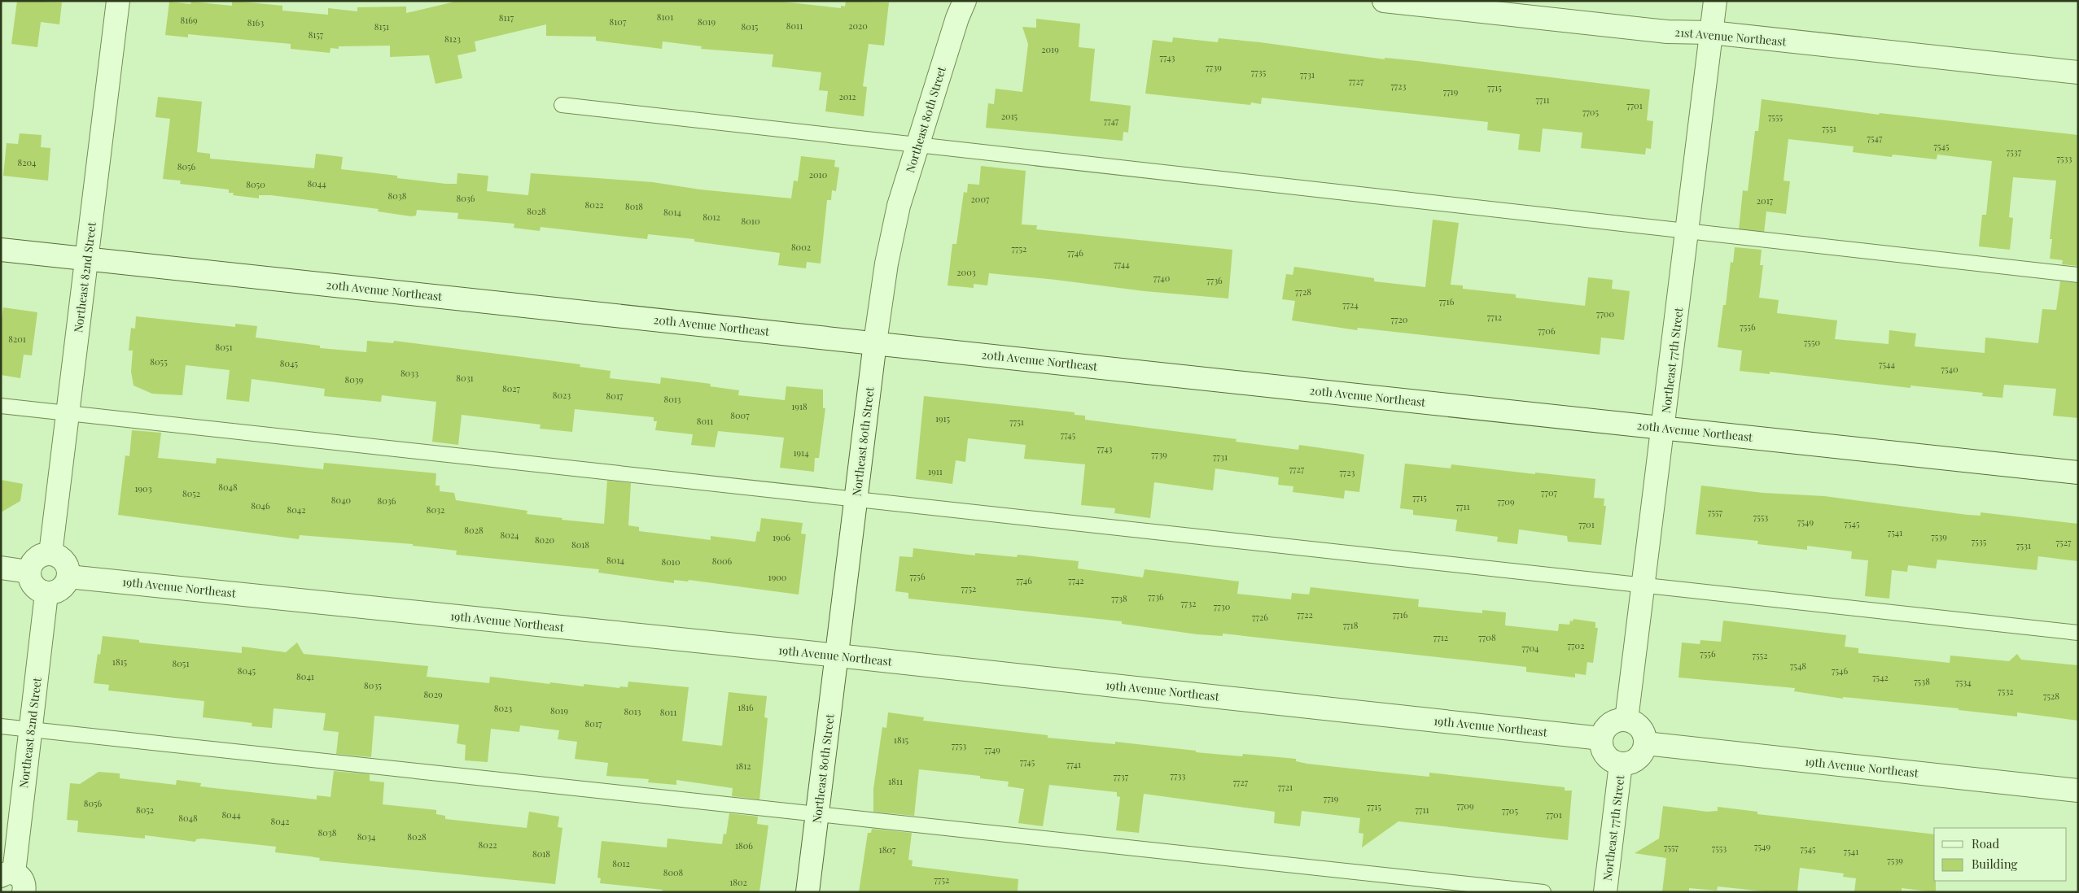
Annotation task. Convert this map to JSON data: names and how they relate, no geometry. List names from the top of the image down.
{
  "streets": {
    "street": [
      "21st Avenue Northeast",
      "Northeast 80th Street",
      "Northeast 82nd Street",
      "20th Avenue Northeast",
      "Northeast 77th Street",
      "19th Avenue Northeast"
    ]
  },
  "crossings": [
    ["21st Avenue Northeast", "Northeast 77th Street"],
    ["Northeast 80th Street", "20th Avenue Northeast"],
    ["Northeast 80th Street", "19th Avenue Northeast"],
    ["Northeast 82nd Street", "20th Avenue Northeast"],
    ["Northeast 82nd Street", "19th Avenue Northeast"],
    ["20th Avenue Northeast", "Northeast 77th Street"],
    ["Northeast 77th Street", "19th Avenue Northeast"]
  ],
  "house_numbers": [
    "8101",
    "8117",
    "8169",
    "8107",
    "8019",
    "8163",
    "8011",
    "2020",
    "8151",
    "8015",
    "8157",
    "8123",
    "2019",
    "7743",
    "7739",
    "7735",
    "7731",
    "7727",
    "7723",
    "7715",
    "7719",
    "2012",
    "7711",
    "7701",
    "7705",
    "2015",
    "7555",
    "7747",
    "7551",
    "7547",
    "7545",
    "7537",
    "7533",
    "8204",
    "8056",
    "2010",
    "8044",
    "8050",
    "8038",
    "8036",
    "2007",
    "2017",
    "8022",
    "8018",
    "8028",
    "8014",
    "8012",
    "8010",
    "8002",
    "7752",
    "7746",
    "7744",
    "2003",
    "7740",
    "7736",
    "7728",
    "7716",
    "7724",
    "7700",
    "7712",
    "7720",
    "7556",
    "7706",
    "8201",
    "7550",
    "8051",
    "8055",
    "8045",
    "7544",
    "7540",
    "8033",
    "8031",
    "8039",
    "8027",
    "8023",
    "8017",
    "8013",
    "1918",
    "8007",
    "1915",
    "8011",
    "7751",
    "7745",
    "7743",
    "1914",
    "7739",
    "7731",
    "7727",
    "1911",
    "7723",
    "8048",
    "1903",
    "7707",
    "8052",
    "7715",
    "8040",
    "8036",
    "7709",
    "8046",
    "7711",
    "8042",
    "8032",
    "7557",
    "7553",
    "7549",
    "7545",
    "7701",
    "8028",
    "7541",
    "8024",
    "7539",
    "1906",
    "8020",
    "7535",
    "7527",
    "8018",
    "7531",
    "8014",
    "8006",
    "8010",
    "7756",
    "1900",
    "7746",
    "7742",
    "7752",
    "7736",
    "7738",
    "7732",
    "7730",
    "7722",
    "7716",
    "7726",
    "7718",
    "7712",
    "7708",
    "7702",
    "7704",
    "7556",
    "7552",
    "1815",
    "8051",
    "7548",
    "8045",
    "7546",
    "8041",
    "7542",
    "7538",
    "7534",
    "8035",
    "7532",
    "8029",
    "7528",
    "1816",
    "8023",
    "8019",
    "8013",
    "8011",
    "8017",
    "1815",
    "7753",
    "7749",
    "7745",
    "7741",
    "1812",
    "7733",
    "7737",
    "1811",
    "7727",
    "7721",
    "7719",
    "8056",
    "7709",
    "7715",
    "8052",
    "7711",
    "7705",
    "8044",
    "7701",
    "8048",
    "8042",
    "8038",
    "8034",
    "8028",
    "8022",
    "1806",
    "7549",
    "7557",
    "7553",
    "7545",
    "1807",
    "7541",
    "8018",
    "7539",
    "8012",
    "8008",
    "7752",
    "1802"
  ],
  "legend": ["Road", "Building"]
}
